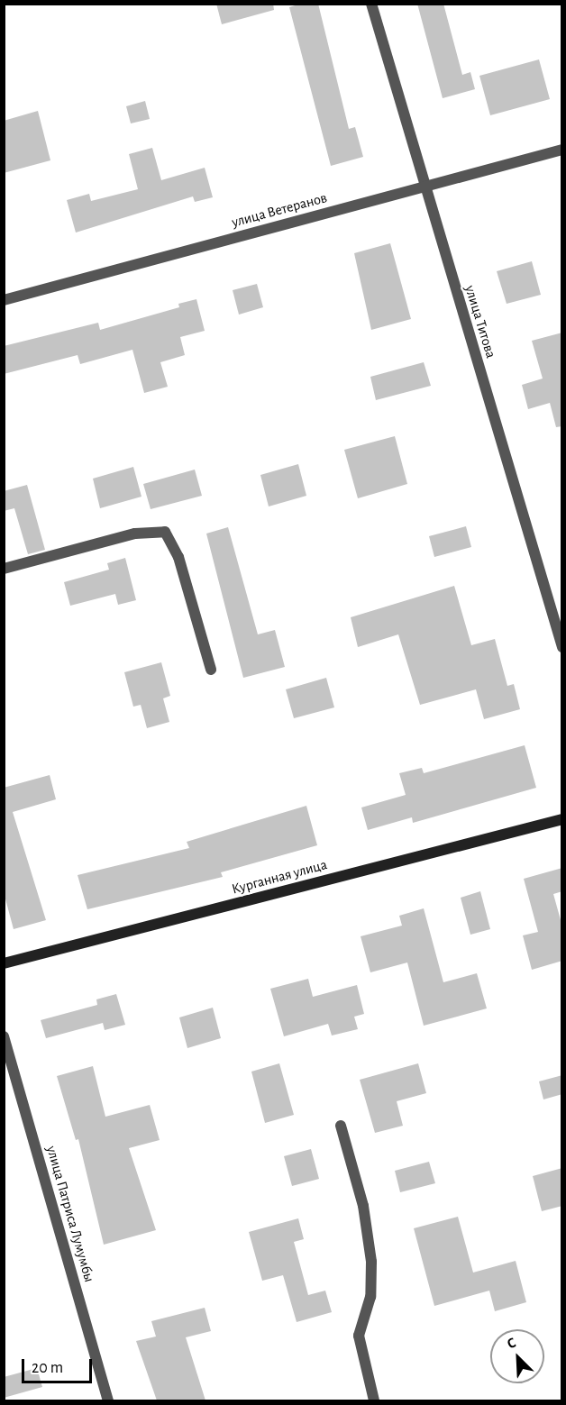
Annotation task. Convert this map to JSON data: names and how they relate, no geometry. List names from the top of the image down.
{
  "streets": {
    "street": [
      "улица Ветеранов",
      "улица Титова",
      "Курганная улица",
      "улица Патриса Лумумбы"
    ]
  },
  "crossings": [
    ["улица Ветеранов", "улица Титова"]
  ],
  "scale_bar": "20 m",
  "north": "top left"
}
